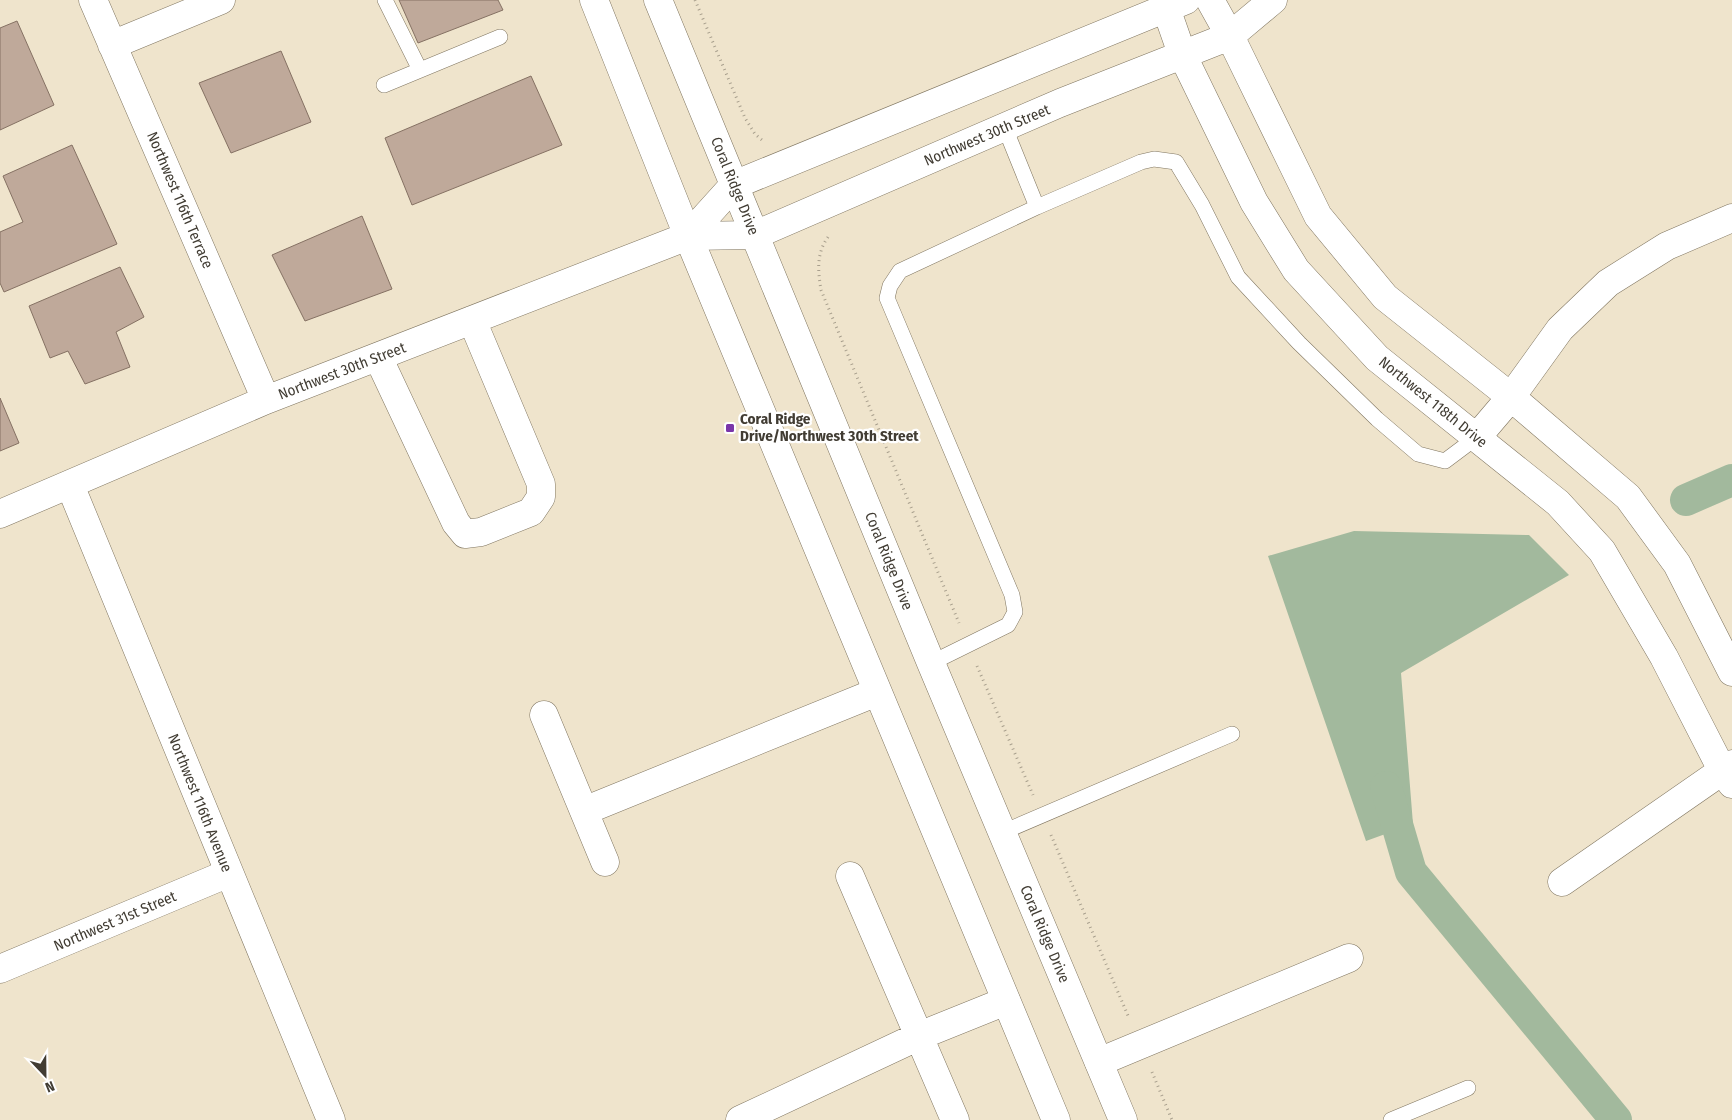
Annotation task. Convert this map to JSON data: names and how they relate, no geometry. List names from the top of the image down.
{
  "streets": {
    "street": [
      "Northwest 30th Street",
      "Coral Ridge Drive",
      "Northwest 116th Terrace",
      "Northwest 118th Drive",
      "Northwest 116th Avenue",
      "Northwest 31st Street"
    ]
  },
  "crossings": [
    ["Northwest 30th Street", "Coral Ridge Drive"],
    ["Northwest 30th Street", "Northwest 116th Terrace"],
    ["Northwest 30th Street", "Northwest 118th Drive"],
    ["Northwest 30th Street", "Northwest 116th Avenue"],
    ["Northwest 116th Avenue", "Northwest 31st Street"]
  ],
  "places": {
    "transit": ["Coral Ridge Drive/Northwest 30th Street"]
  },
  "north": "bottom"
}
